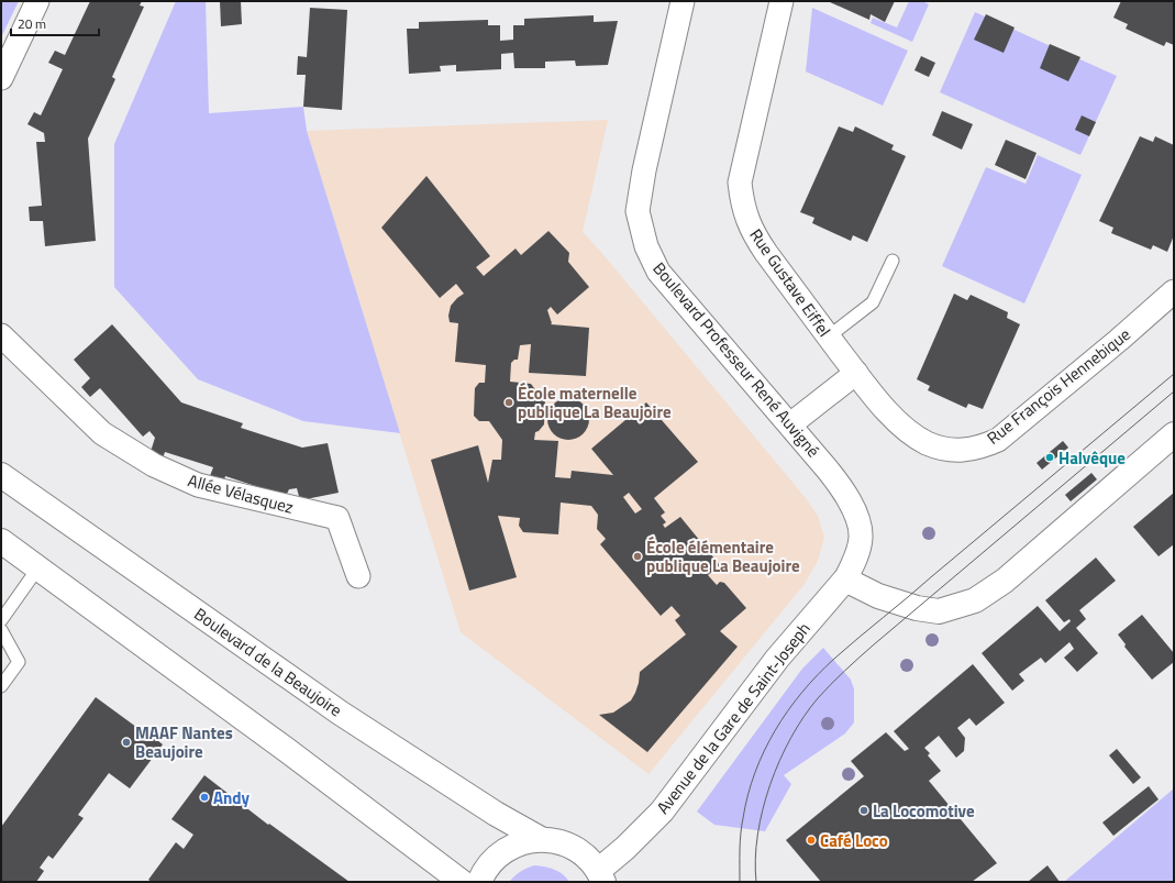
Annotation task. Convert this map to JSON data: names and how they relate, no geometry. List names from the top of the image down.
{
  "streets": {
    "main road": ["Boulevard de la Beaujoire", "Avenue de la Gare de Saint-Joseph"],
    "street": [
      "Rue Gustave Eiffel",
      "Boulevard Professeur René Auvigné",
      "Rue François Hennebique",
      "Allée Vélasquez"
    ]
  },
  "crossings": [
    ["Rue Gustave Eiffel", "Rue François Hennebique"],
    ["Boulevard Professeur René Auvigné", "Avenue de la Gare de Saint-Joseph"]
  ],
  "places": [
    "École maternelle publique La Beaujoire",
    "Halvêque",
    "École élémentaire publique La Beaujoire",
    "MAAF Nantes Beaujoire",
    "Andy",
    "La Locomotive",
    "Café Loco"
  ],
  "scale_bar": "20 m"
}
